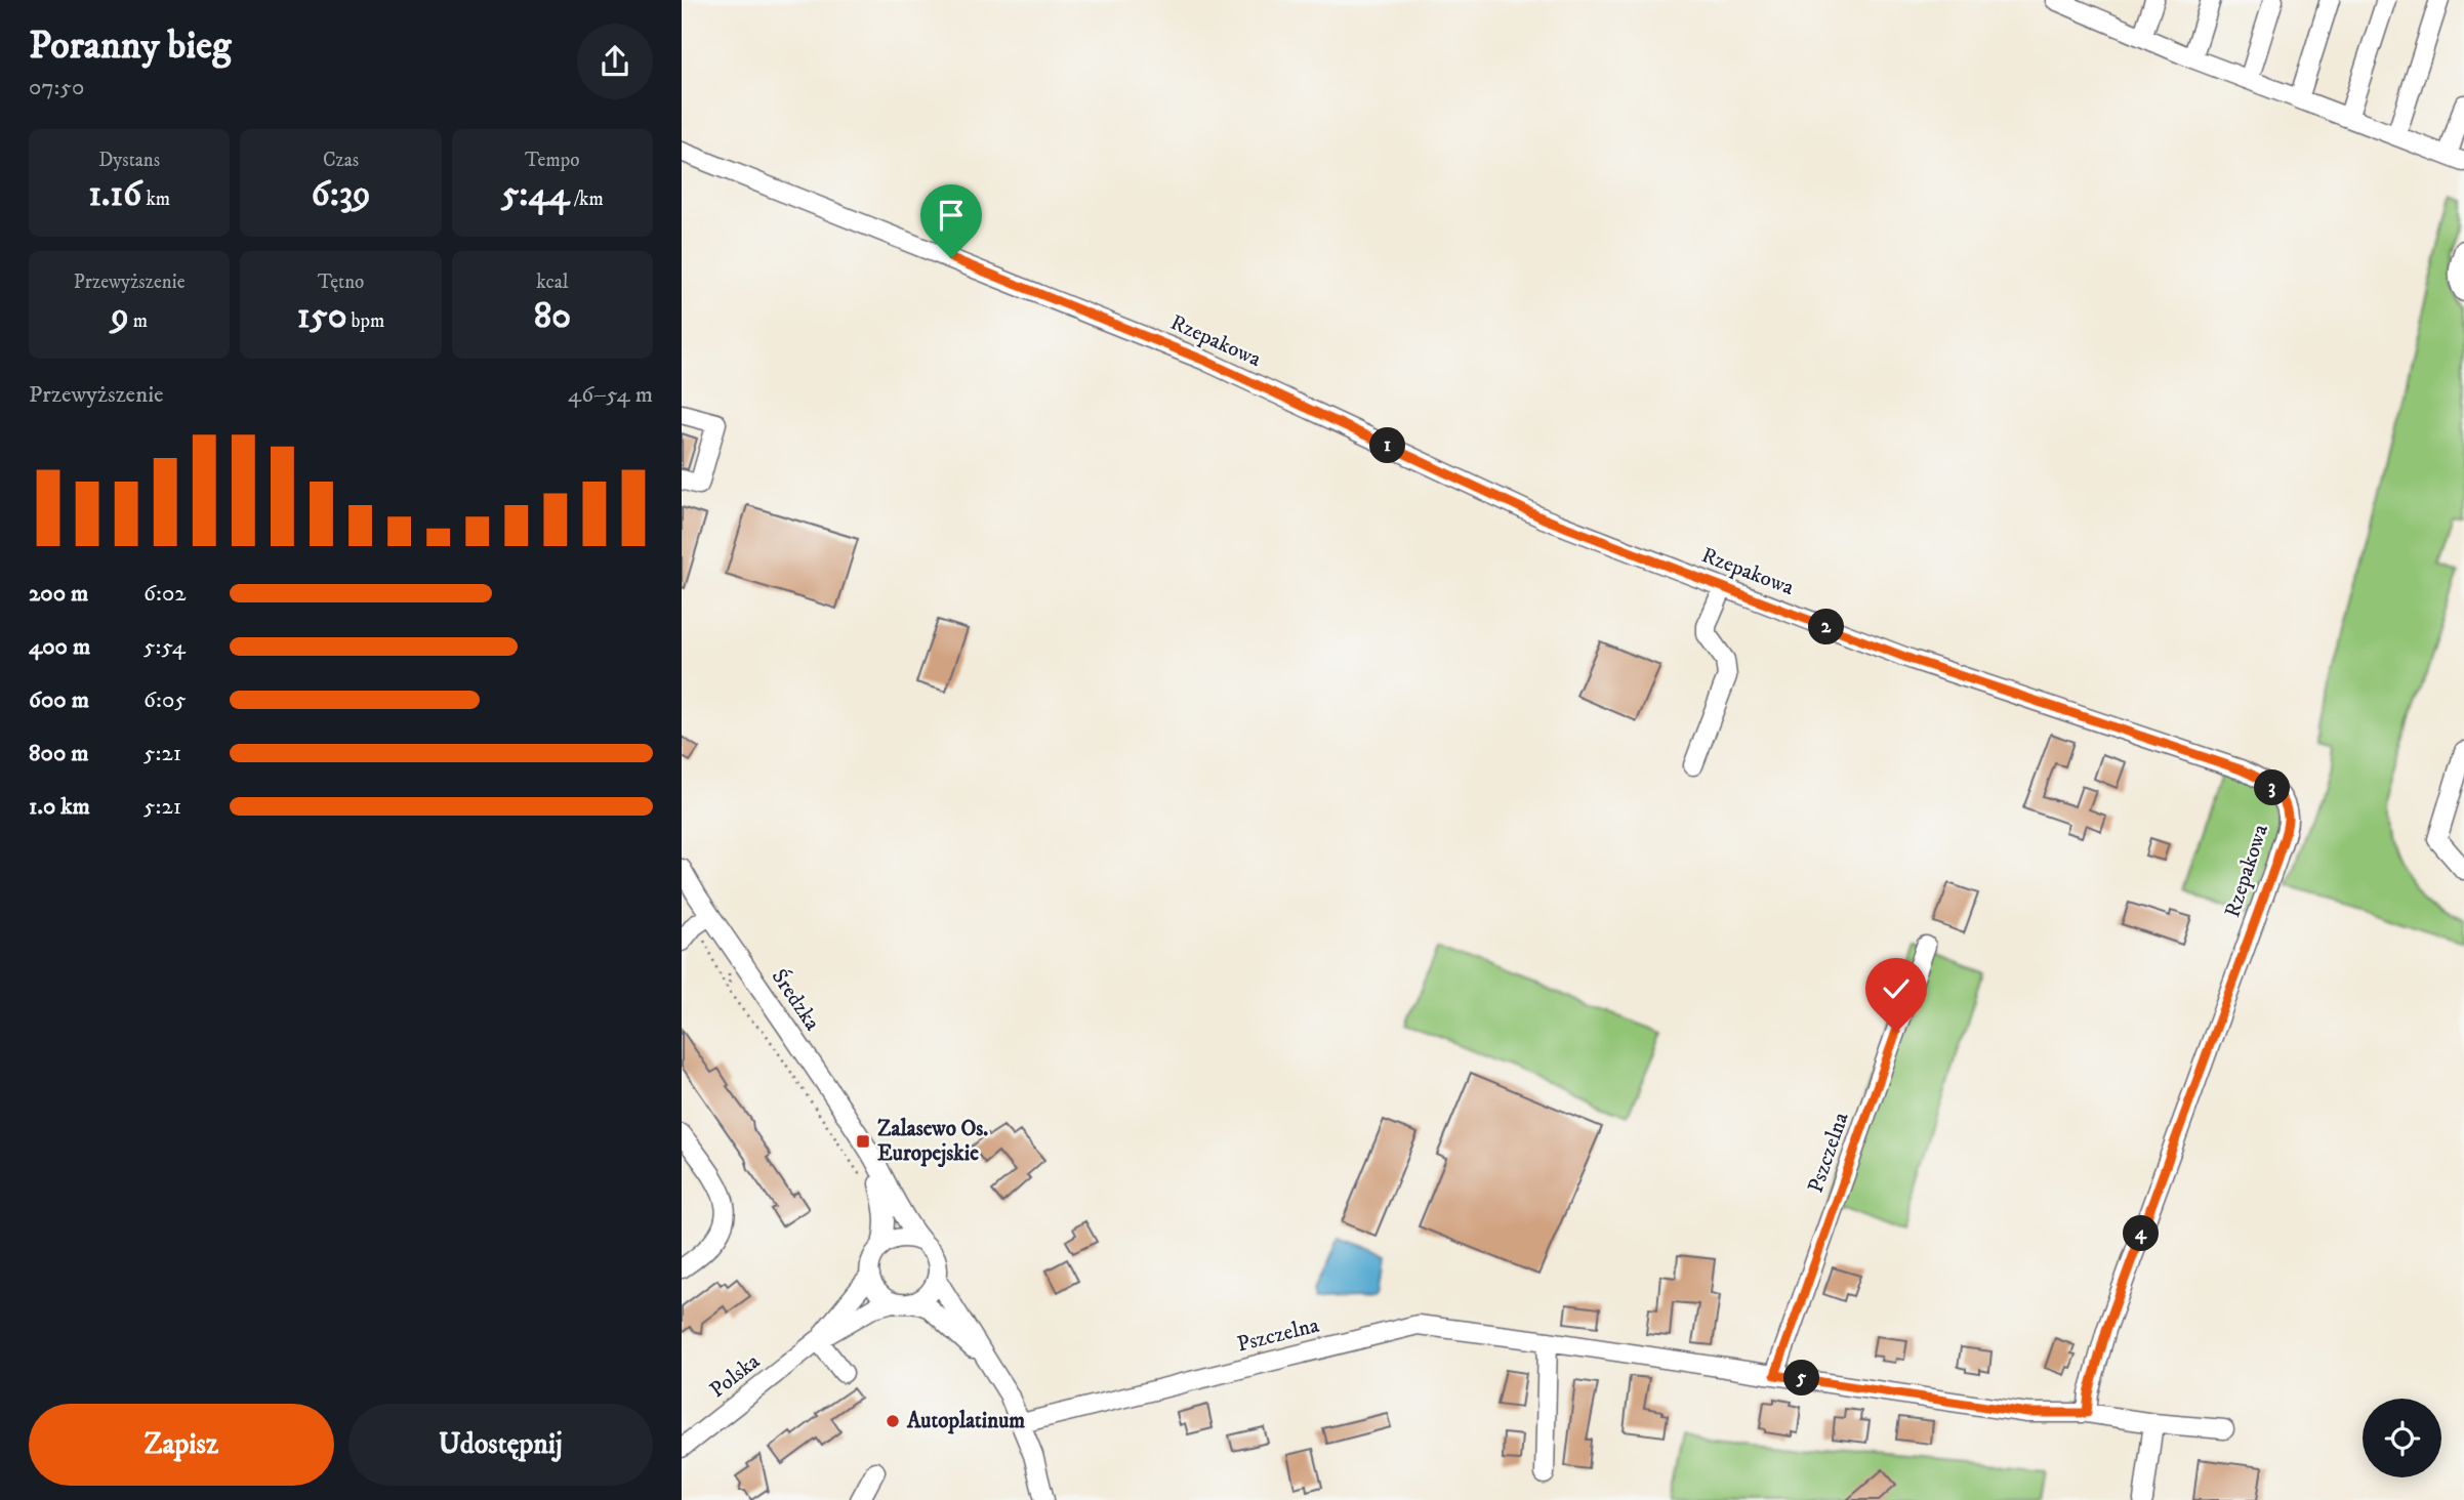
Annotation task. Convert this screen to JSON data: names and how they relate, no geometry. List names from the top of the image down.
{
  "streets": {
    "street": [
      "Rzepakowa",
      "Średzka",
      "Pszczelna",
      "Polska"
    ]
  },
  "crossings": [
    ["Rzepakowa", "Pszczelna"],
    ["Średzka", "Polska"]
  ],
  "places": {
    "transit": ["Zalasewo Os. Europejskie"],
    "other": ["Autoplatinum"]
  },
  "page": {
    "heading": ["Poranny bieg", "07:50"],
    "stats": [
      ["Dystans", "1.16 km"],
      ["Czas", "6:39"],
      ["Tempo", "5:44 /km"],
      ["Przewyższenie", "9 m"],
      ["Tętno", "150 bpm"],
      ["kcal", "80"]
    ],
    "chart": ["Przewyższenie", "46–54 m"],
    "pins": [
      "1",
      "2",
      "3",
      "4",
      "5"
    ],
    "list": [
      {
        "name": "200 m",
        "note": "6:02"
      },
      {
        "name": "400 m",
        "note": "5:54"
      },
      {
        "name": "600 m",
        "note": "6:05"
      },
      {
        "name": "800 m",
        "note": "5:21"
      },
      {
        "name": "1.0 km",
        "note": "5:21"
      }
    ],
    "buttons": ["Zapisz", "Udostępnij"]
  }
}
